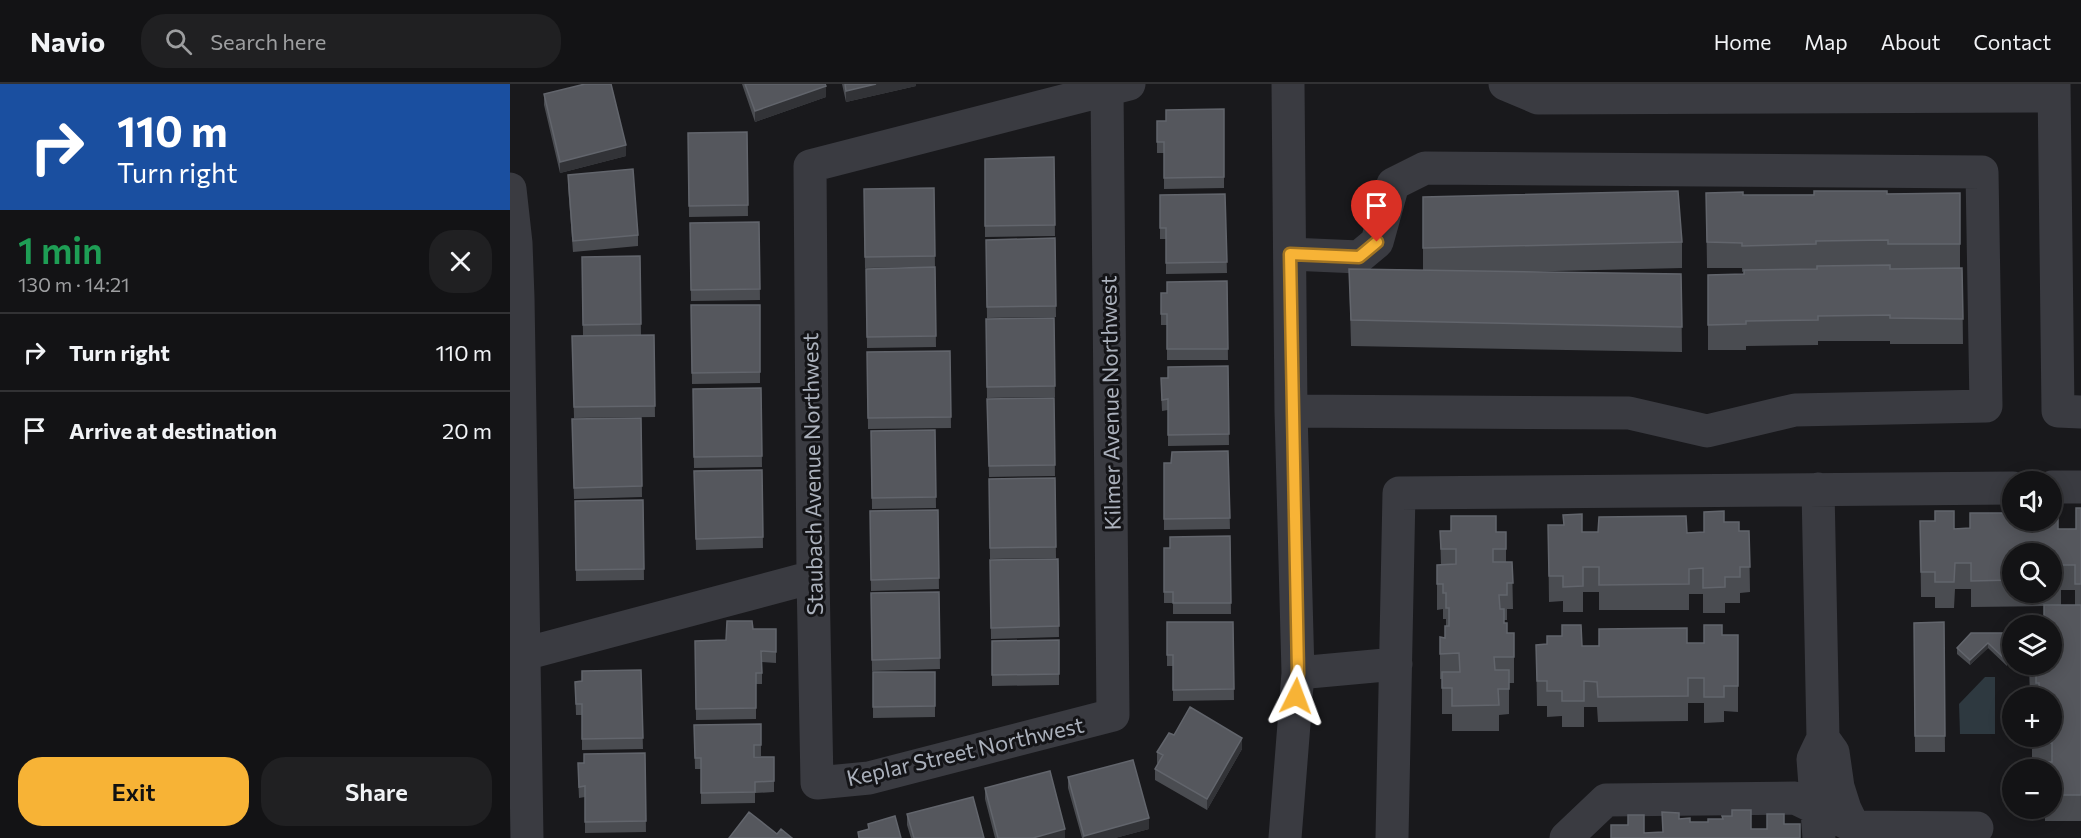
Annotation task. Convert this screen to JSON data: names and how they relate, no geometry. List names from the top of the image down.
{
  "streets": {
    "street": ["Kilmer Avenue Northwest", "Staubach Avenue Northwest", "Keplar Street Northwest"]
  },
  "crossings": [
    ["Kilmer Avenue Northwest", "Staubach Avenue Northwest"],
    ["Kilmer Avenue Northwest", "Keplar Street Northwest"],
    ["Staubach Avenue Northwest", "Keplar Street Northwest"]
  ],
  "page": {
    "header": "Navio",
    "search": "Search here",
    "nav": [
      "Home",
      "Map",
      "About",
      "Contact"
    ],
    "turn": ["110 m", "Turn right"],
    "heading": ["1 min", "130 m · 14:21"],
    "list": [
      {
        "name": "Turn right",
        "value": "110 m"
      },
      {
        "name": "Arrive at destination",
        "value": "20 m"
      }
    ],
    "map_buttons": ["+", "−"],
    "buttons": ["Exit", "Share"]
  }
}
